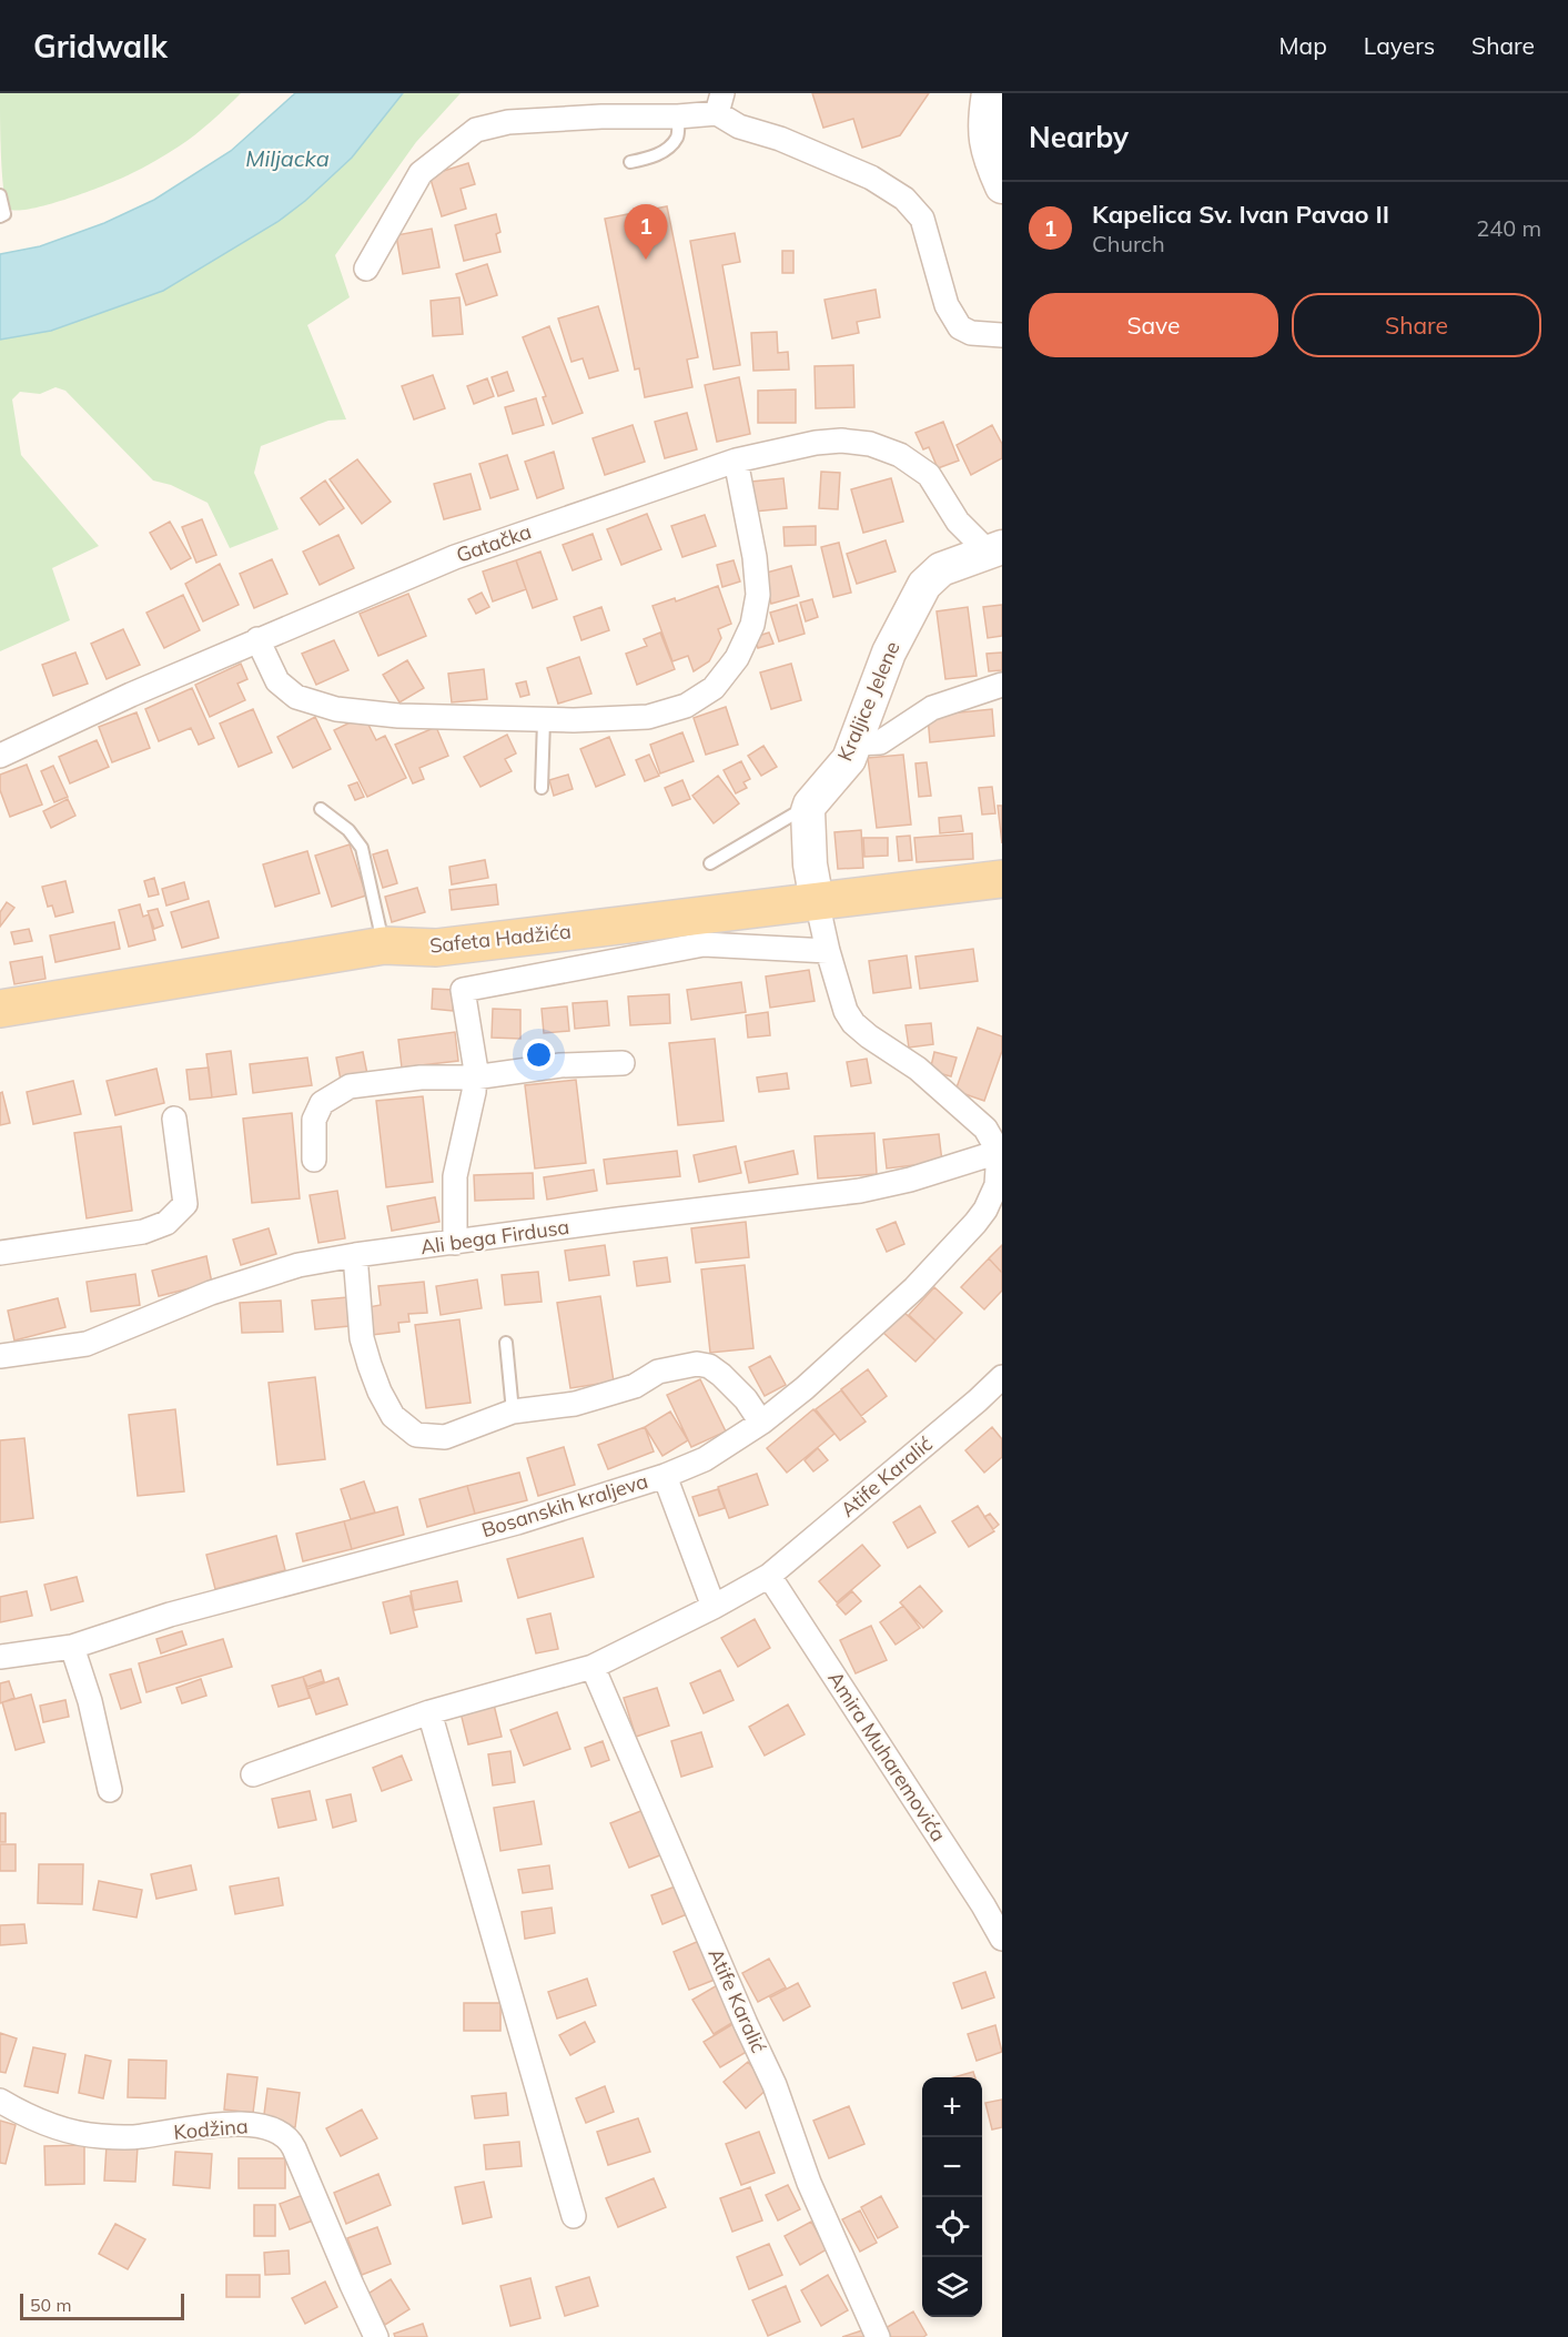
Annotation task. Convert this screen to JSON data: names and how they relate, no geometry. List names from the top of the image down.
{
  "streets": {
    "main road": ["Kraljice Jelene", "Safeta Hadžića"],
    "street": [
      "Gatačka",
      "Ali bega Firdusa",
      "Atife Karalić",
      "Bosanskih kraljeva",
      "Amira Muharemovića",
      "Kodžina"
    ]
  },
  "crossings": [
    ["Gatačka", "Kraljice Jelene"],
    ["Ali bega Firdusa", "Bosanskih kraljeva"],
    ["Atife Karalić", "Amira Muharemovića"]
  ],
  "water": ["Miljacka"],
  "scale_bar": "50 m",
  "page": {
    "header": "Gridwalk",
    "nav": ["Map", "Layers", "Share"],
    "heading": "Nearby",
    "list": [
      {
        "mark": "1",
        "name": "Kapelica Sv. Ivan Pavao II",
        "note": "Church",
        "value": "240 m"
      }
    ],
    "pins": "1",
    "buttons": ["Save", "Share"],
    "map_buttons": ["+", "−"],
    "scale": "50 m"
  }
}
